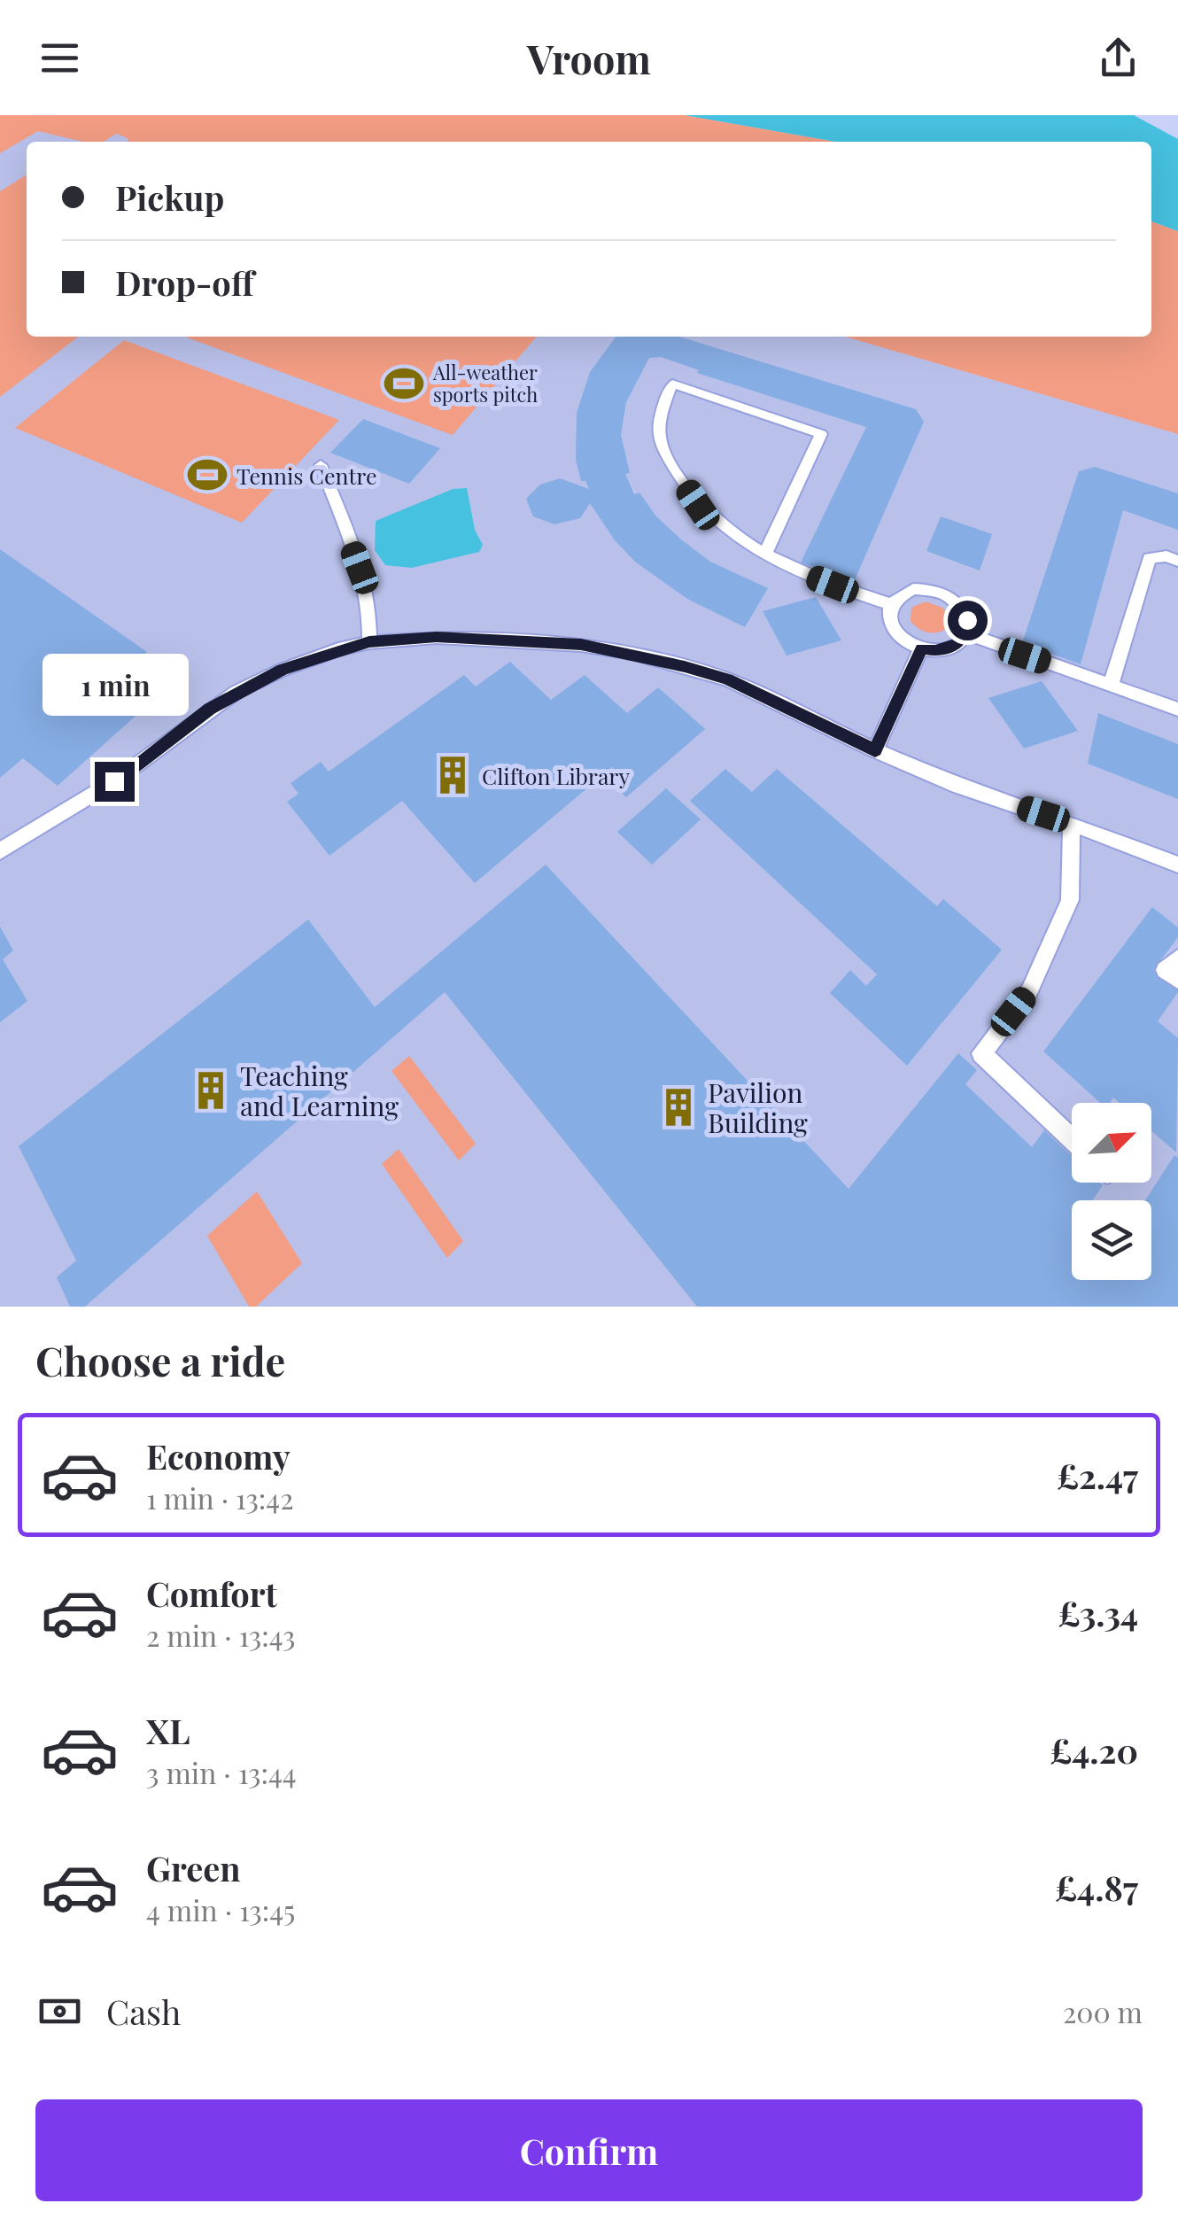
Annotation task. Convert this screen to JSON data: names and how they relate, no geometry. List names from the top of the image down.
{
  "places": {
    "sports": ["All-weather sports pitch", "Tennis Centre"],
    "building": ["Clifton Library", "Teaching and Learning", "Pavilion Building"]
  },
  "north": "top right",
  "page": {
    "header": "Vroom",
    "banner": ["Pickup", "Drop-off"],
    "bubble": "1 min",
    "heading": "Choose a ride",
    "list": [
      {
        "name": "Economy",
        "note": "1 min · 13:42",
        "value": "£2.47"
      },
      {
        "name": "Comfort",
        "note": "2 min · 13:43",
        "value": "£3.34"
      },
      {
        "name": "XL",
        "note": "3 min · 13:44",
        "value": "£4.20"
      },
      {
        "name": "Green",
        "note": "4 min · 13:45",
        "value": "£4.87"
      }
    ],
    "pay": ["Cash", "200 m"],
    "buttons": "Confirm"
  }
}
